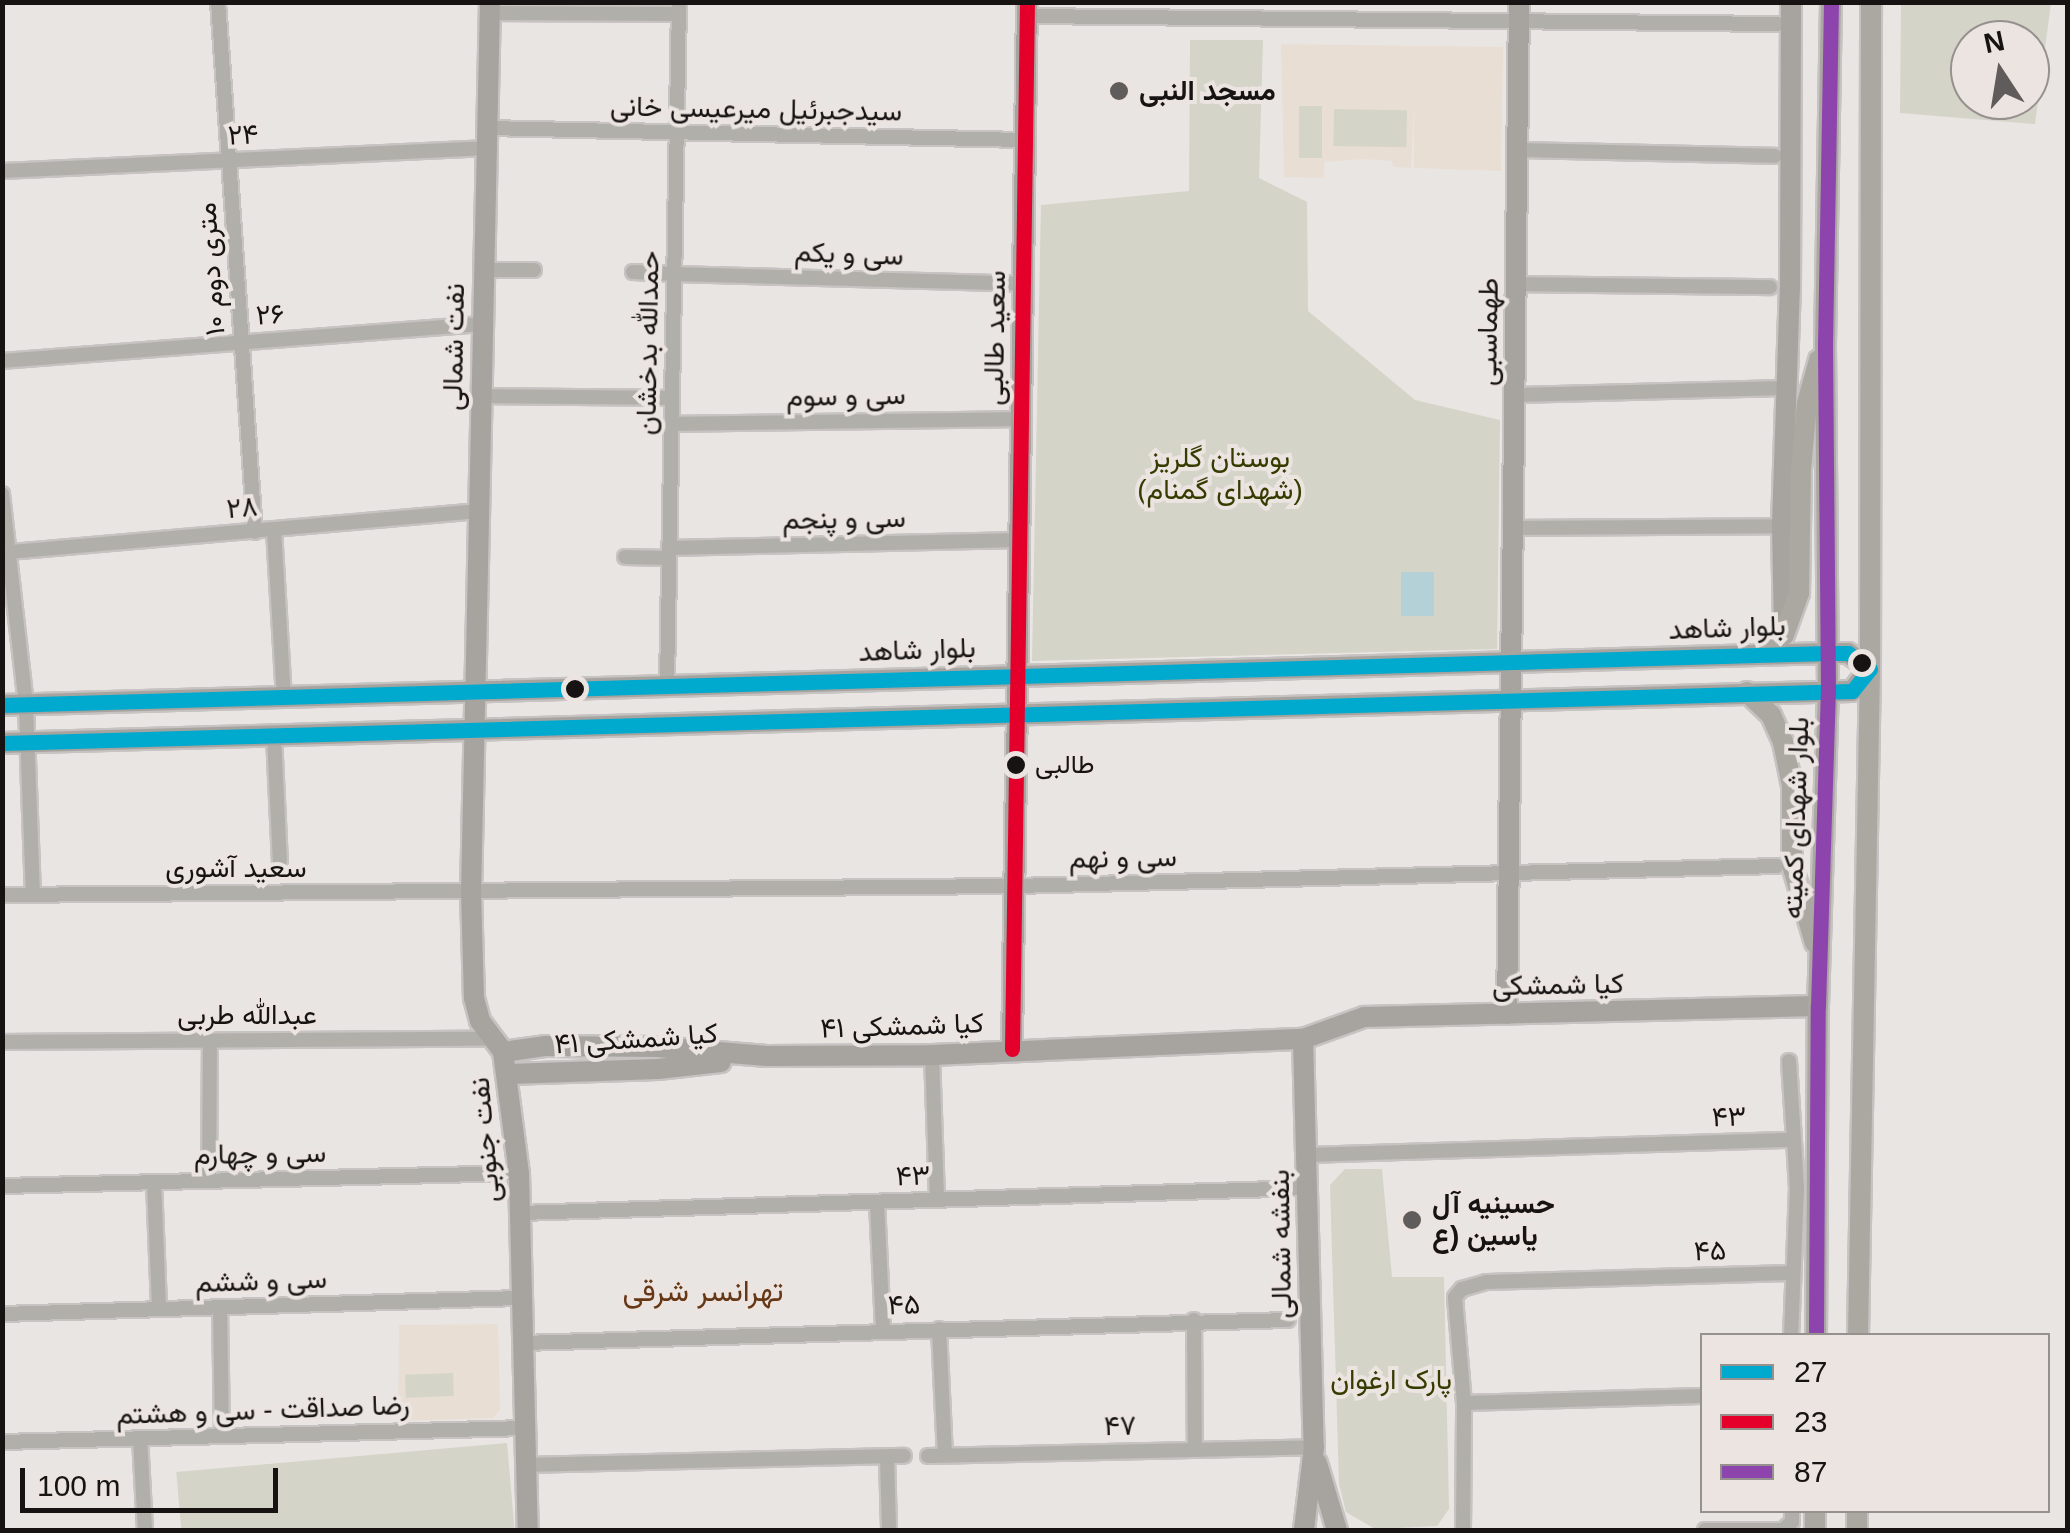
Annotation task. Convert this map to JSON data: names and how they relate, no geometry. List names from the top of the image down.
{
  "streets": {
    "main road": ["بلوار شهدای کمیته"],
    "street": [
      "سیدجبرئیل میرعیسی خانی",
      "۲۴",
      "سی و یکم",
      "۱۰ متری دوم",
      "۲۶",
      "طهماسبی",
      "سعید طالبی",
      "حمدالله بدخشان",
      "نفت شمالی",
      "سی و سوم",
      "۲۸",
      "سی و پنجم",
      "بلوار شاهد",
      "سی و نهم",
      "سعید آشوری",
      "کیا شمشکی",
      "عبدالله طربی",
      "۴۱ کیا شمشکی",
      "کیا شمشکی ۴۱",
      "۴۳",
      "نفت جنوبی",
      "سی و چهارم",
      "بنفشه شمالی",
      "۴۵",
      "سی و ششم",
      "رضا صداقت - سی و هشتم",
      "۴۷"
    ]
  },
  "crossings": [
    ["سیدجبرئیل میرعیسی خانی", "۲۴"],
    ["سیدجبرئیل میرعیسی خانی", "سعید طالبی"],
    ["سیدجبرئیل میرعیسی خانی", "حمدالله بدخشان"],
    ["سیدجبرئیل میرعیسی خانی", "نفت شمالی"],
    ["۲۴", "۱۰ متری دوم"],
    ["۲۴", "نفت شمالی"],
    ["سی و یکم", "سعید طالبی"],
    ["سی و یکم", "حمدالله بدخشان"],
    ["۱۰ متری دوم", "۲۶"],
    ["۱۰ متری دوم", "۲۸"],
    ["۲۶", "نفت شمالی"],
    ["طهماسبی", "بلوار شاهد"],
    ["سعید طالبی", "سی و سوم"],
    ["سعید طالبی", "سی و پنجم"],
    ["سعید طالبی", "بلوار شاهد"],
    ["حمدالله بدخشان", "سی و سوم"],
    ["حمدالله بدخشان", "سی و پنجم"],
    ["حمدالله بدخشان", "بلوار شاهد"],
    ["نفت شمالی", "۲۸"],
    ["نفت شمالی", "بلوار شاهد"],
    ["نفت شمالی", "نفت جنوبی"],
    ["بلوار شاهد", "بلوار شهدای کمیته"],
    ["بلوار شاهد", "نفت جنوبی"],
    ["بلوار شهدای کمیته", "کیا شمشکی"],
    ["سی و نهم", "سعید آشوری"],
    ["سی و نهم", "نفت جنوبی"],
    ["سعید آشوری", "نفت جنوبی"],
    ["کیا شمشکی", "۴۱ کیا شمشکی"],
    ["کیا شمشکی", "بنفشه شمالی"],
    ["عبدالله طربی", "۴۱ کیا شمشکی"],
    ["عبدالله طربی", "نفت جنوبی"],
    ["۴۱ کیا شمشکی", "کیا شمشکی ۴۱"],
    ["۴۱ کیا شمشکی", "نفت جنوبی"],
    ["۴۱ کیا شمشکی", "بنفشه شمالی"],
    ["کیا شمشکی ۴۱", "نفت جنوبی"],
    ["۴۳", "نفت جنوبی"],
    ["۴۳", "بنفشه شمالی"],
    ["نفت جنوبی", "سی و چهارم"],
    ["نفت جنوبی", "۴۵"],
    ["نفت جنوبی", "سی و ششم"],
    ["نفت جنوبی", "رضا صداقت - سی و هشتم"],
    ["بنفشه شمالی", "۴۷"]
  ],
  "districts": ["تهرانسر شرقی"],
  "parks": ["بوستان گلریز (شهدای گمنام)", "پارک ارغوان"],
  "places": ["مسجد النبی", "طالبی", "حسینیه آل یاسین (ع"],
  "lines": ["transit line 23", "transit line 87", "transit line 27"],
  "legend": ["27", "23", "87"],
  "scale_bar": "100 m",
  "north": "top"
}
